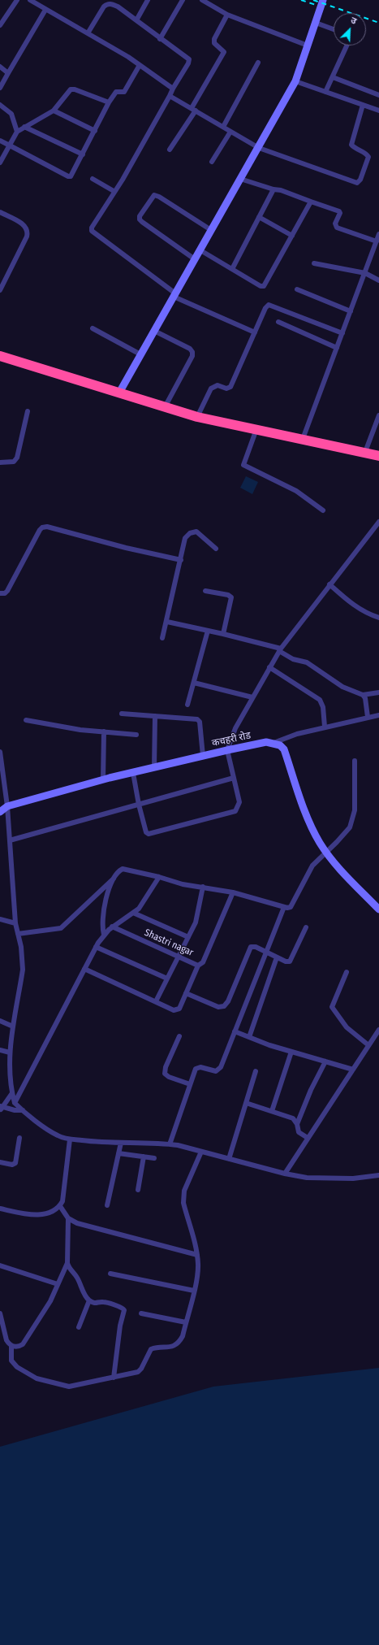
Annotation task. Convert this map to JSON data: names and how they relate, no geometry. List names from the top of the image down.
{
  "streets": {
    "main road": ["कचहरी रोड"],
    "street": ["Shastri nagar"]
  },
  "north": "top right"
}
